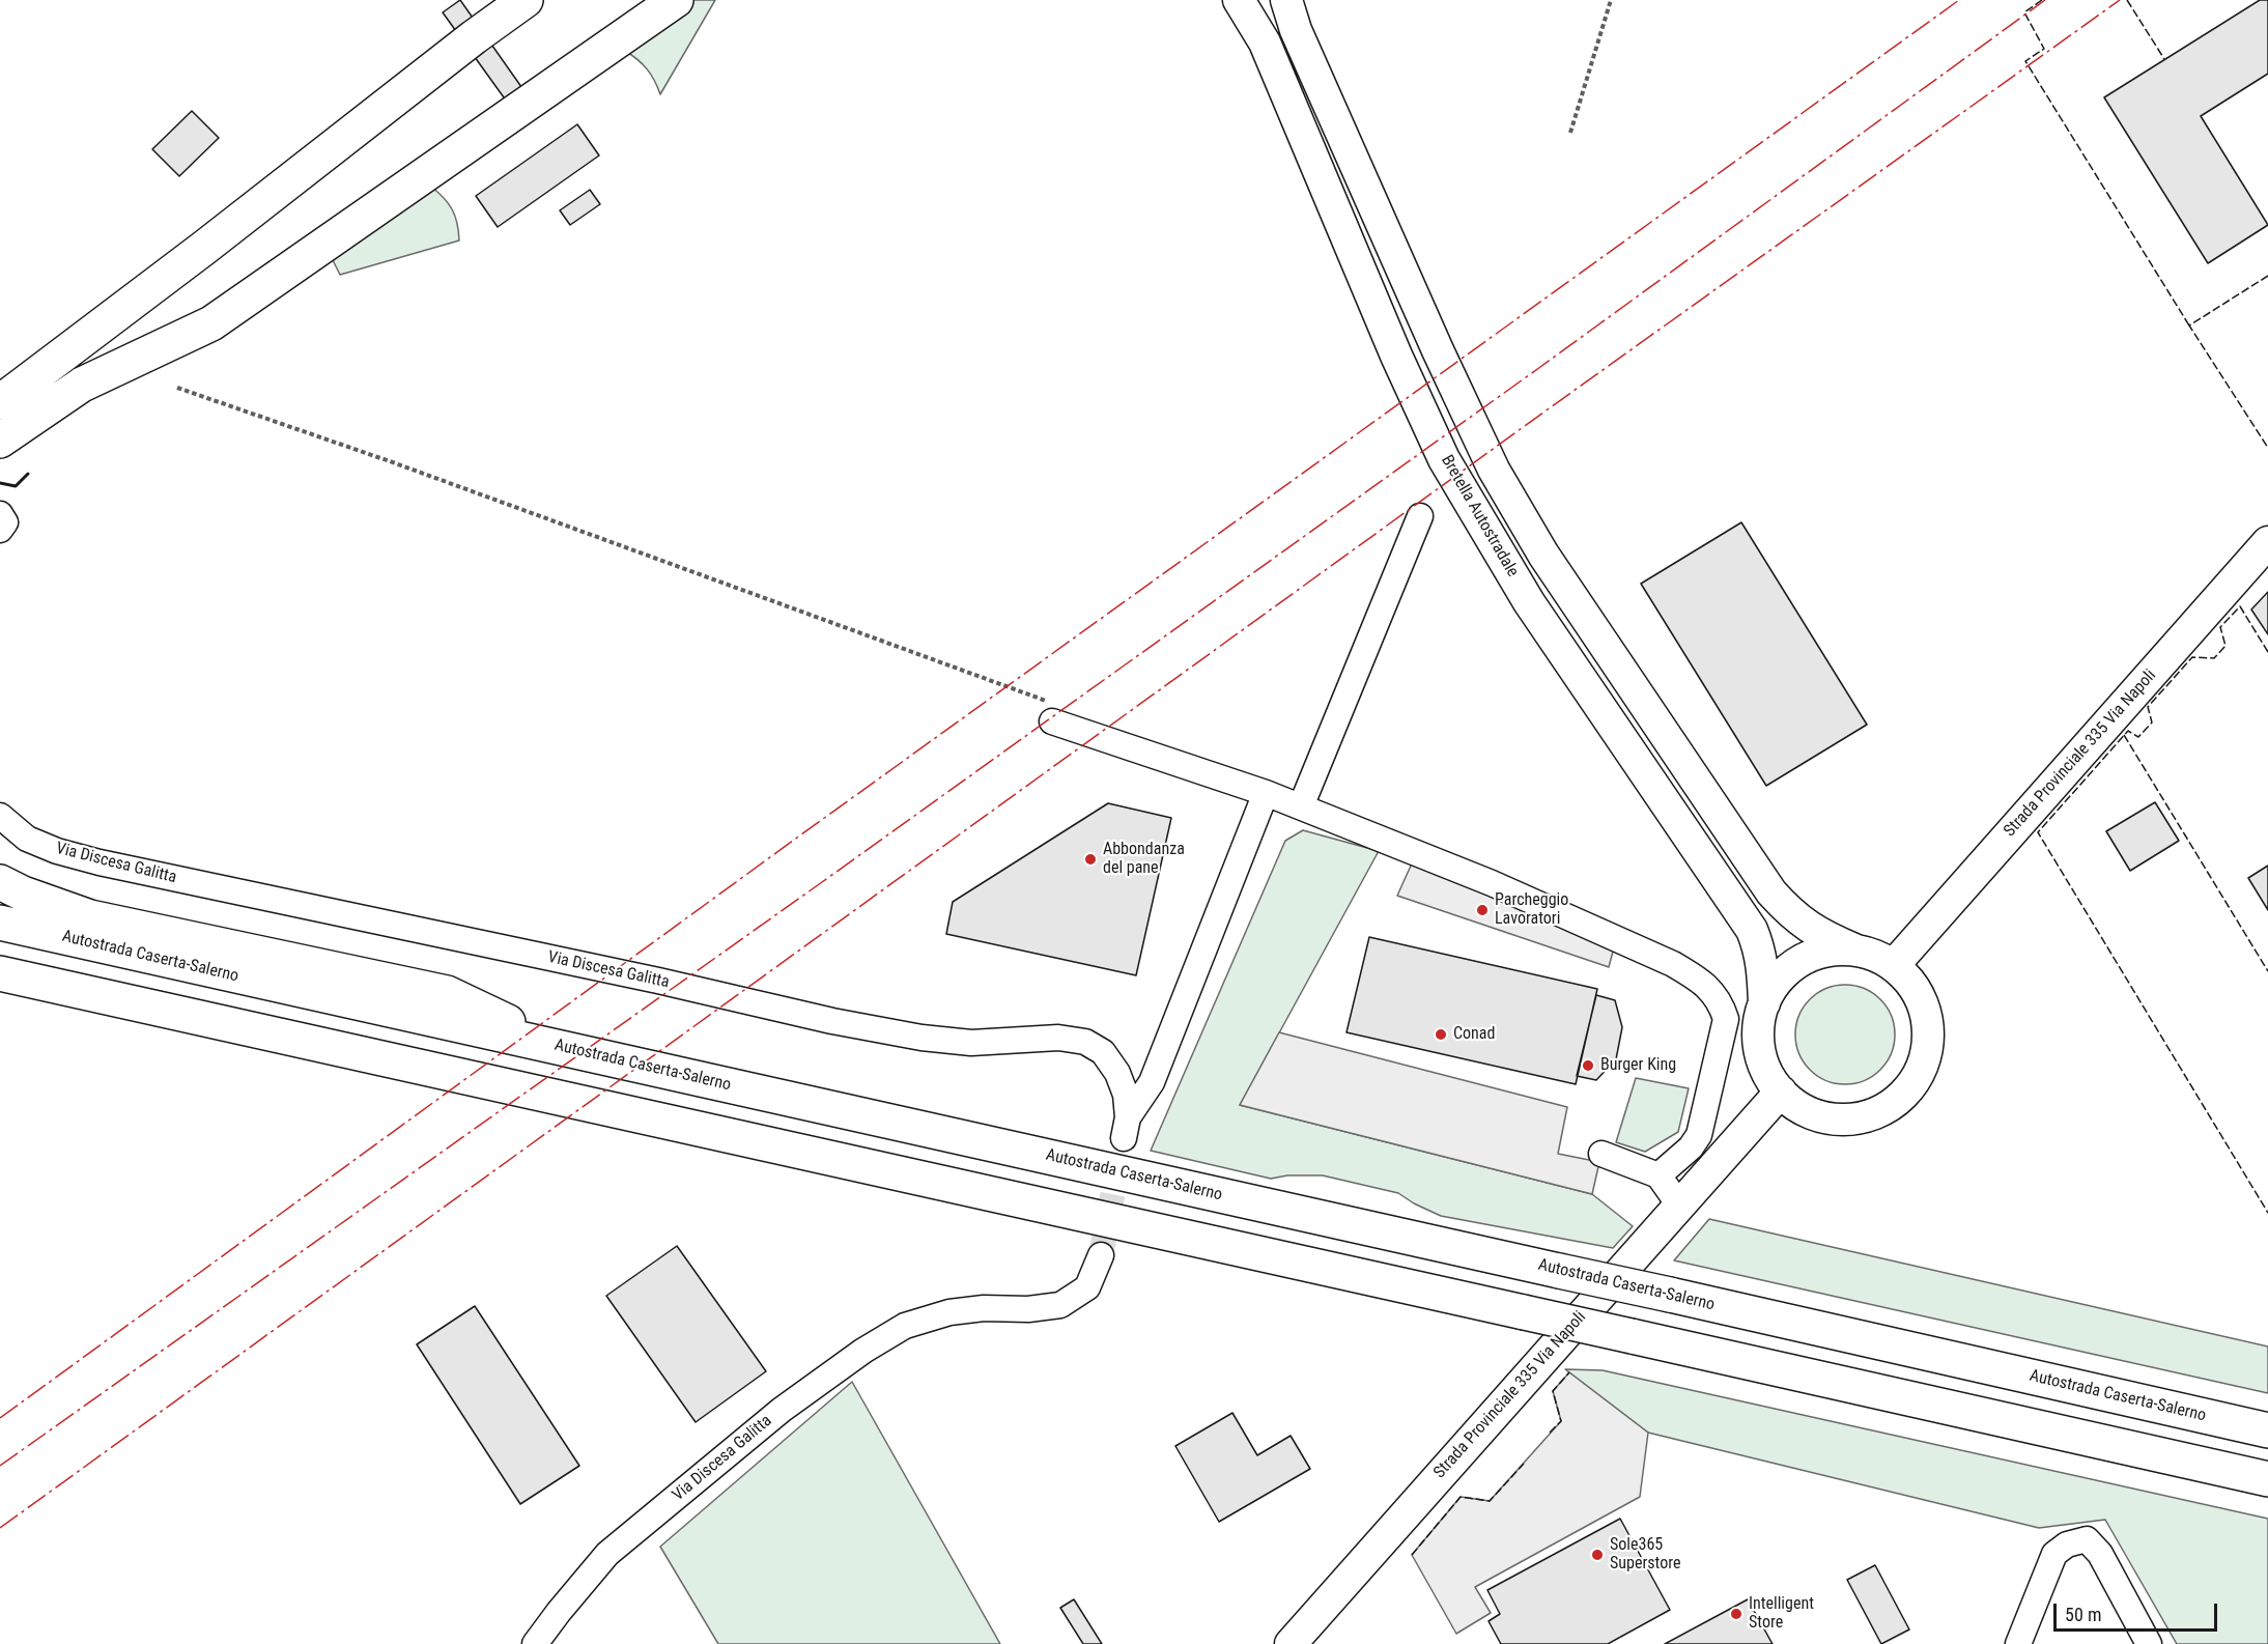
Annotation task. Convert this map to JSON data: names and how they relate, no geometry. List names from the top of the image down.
{
  "streets": {
    "highway": ["Autostrada Caserta-Salerno"],
    "main road": ["Bretella Autostradale", "Strada Provinciale 335 Via Napoli"],
    "street": ["Via Discesa Galitta"]
  },
  "crossings": [
    ["Bretella Autostradale", "Strada Provinciale 335 Via Napoli"]
  ],
  "places": [
    "Abbondanza del pane",
    "Parcheggio Lavoratori",
    "Conad",
    "Burger King",
    "Sole365 Superstore",
    "Intelligent Store"
  ],
  "scale_bar": "50 m"
}
